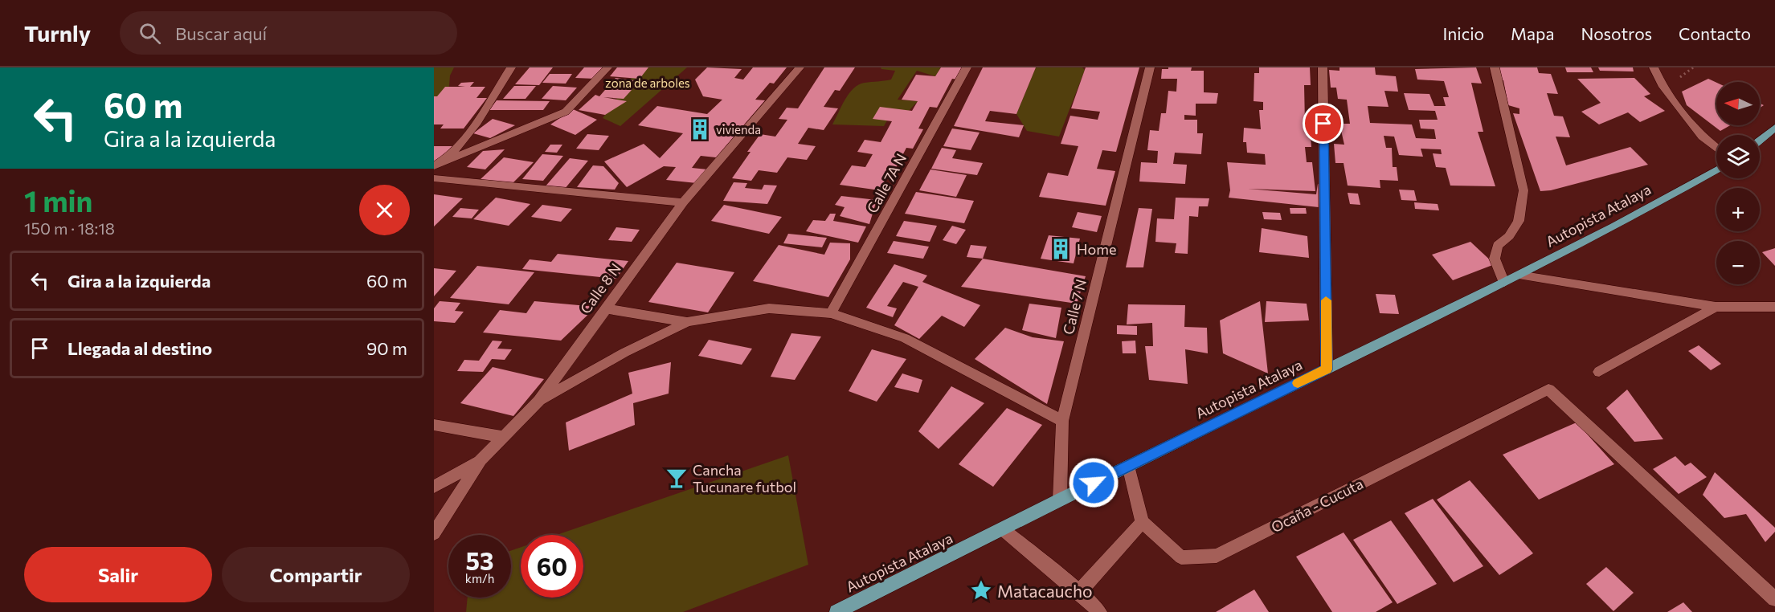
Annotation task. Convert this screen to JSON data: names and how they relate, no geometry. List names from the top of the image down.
{
  "streets": {
    "main road": ["Autopista Atalaya"],
    "street": [
      "Calle 7A N",
      "Calle 8 N",
      "Calle 7 N",
      "Ocaña - Cucuta"
    ]
  },
  "crossings": [
    ["Autopista Atalaya", "Calle 7 N"]
  ],
  "parks": ["zona de arboles"],
  "places": {
    "building": ["vivienda", "Home"],
    "bar": ["Cancha Tucunare futbol"],
    "place": ["Matacaucho"]
  },
  "north": "left",
  "page": {
    "header": "Turnly",
    "search": "Buscar aquí",
    "nav": [
      "Inicio",
      "Mapa",
      "Nosotros",
      "Contacto"
    ],
    "turn": ["60 m", "Gira a la izquierda"],
    "map_buttons": ["+", "−"],
    "heading": ["1 min", "150 m · 18:18"],
    "list": [
      {
        "name": "Gira a la izquierda",
        "value": "60 m"
      },
      {
        "name": "Llegada al destino",
        "value": "90 m"
      }
    ],
    "speed": "53 km/h",
    "limit": "60",
    "buttons": ["Salir", "Compartir"]
  }
}
